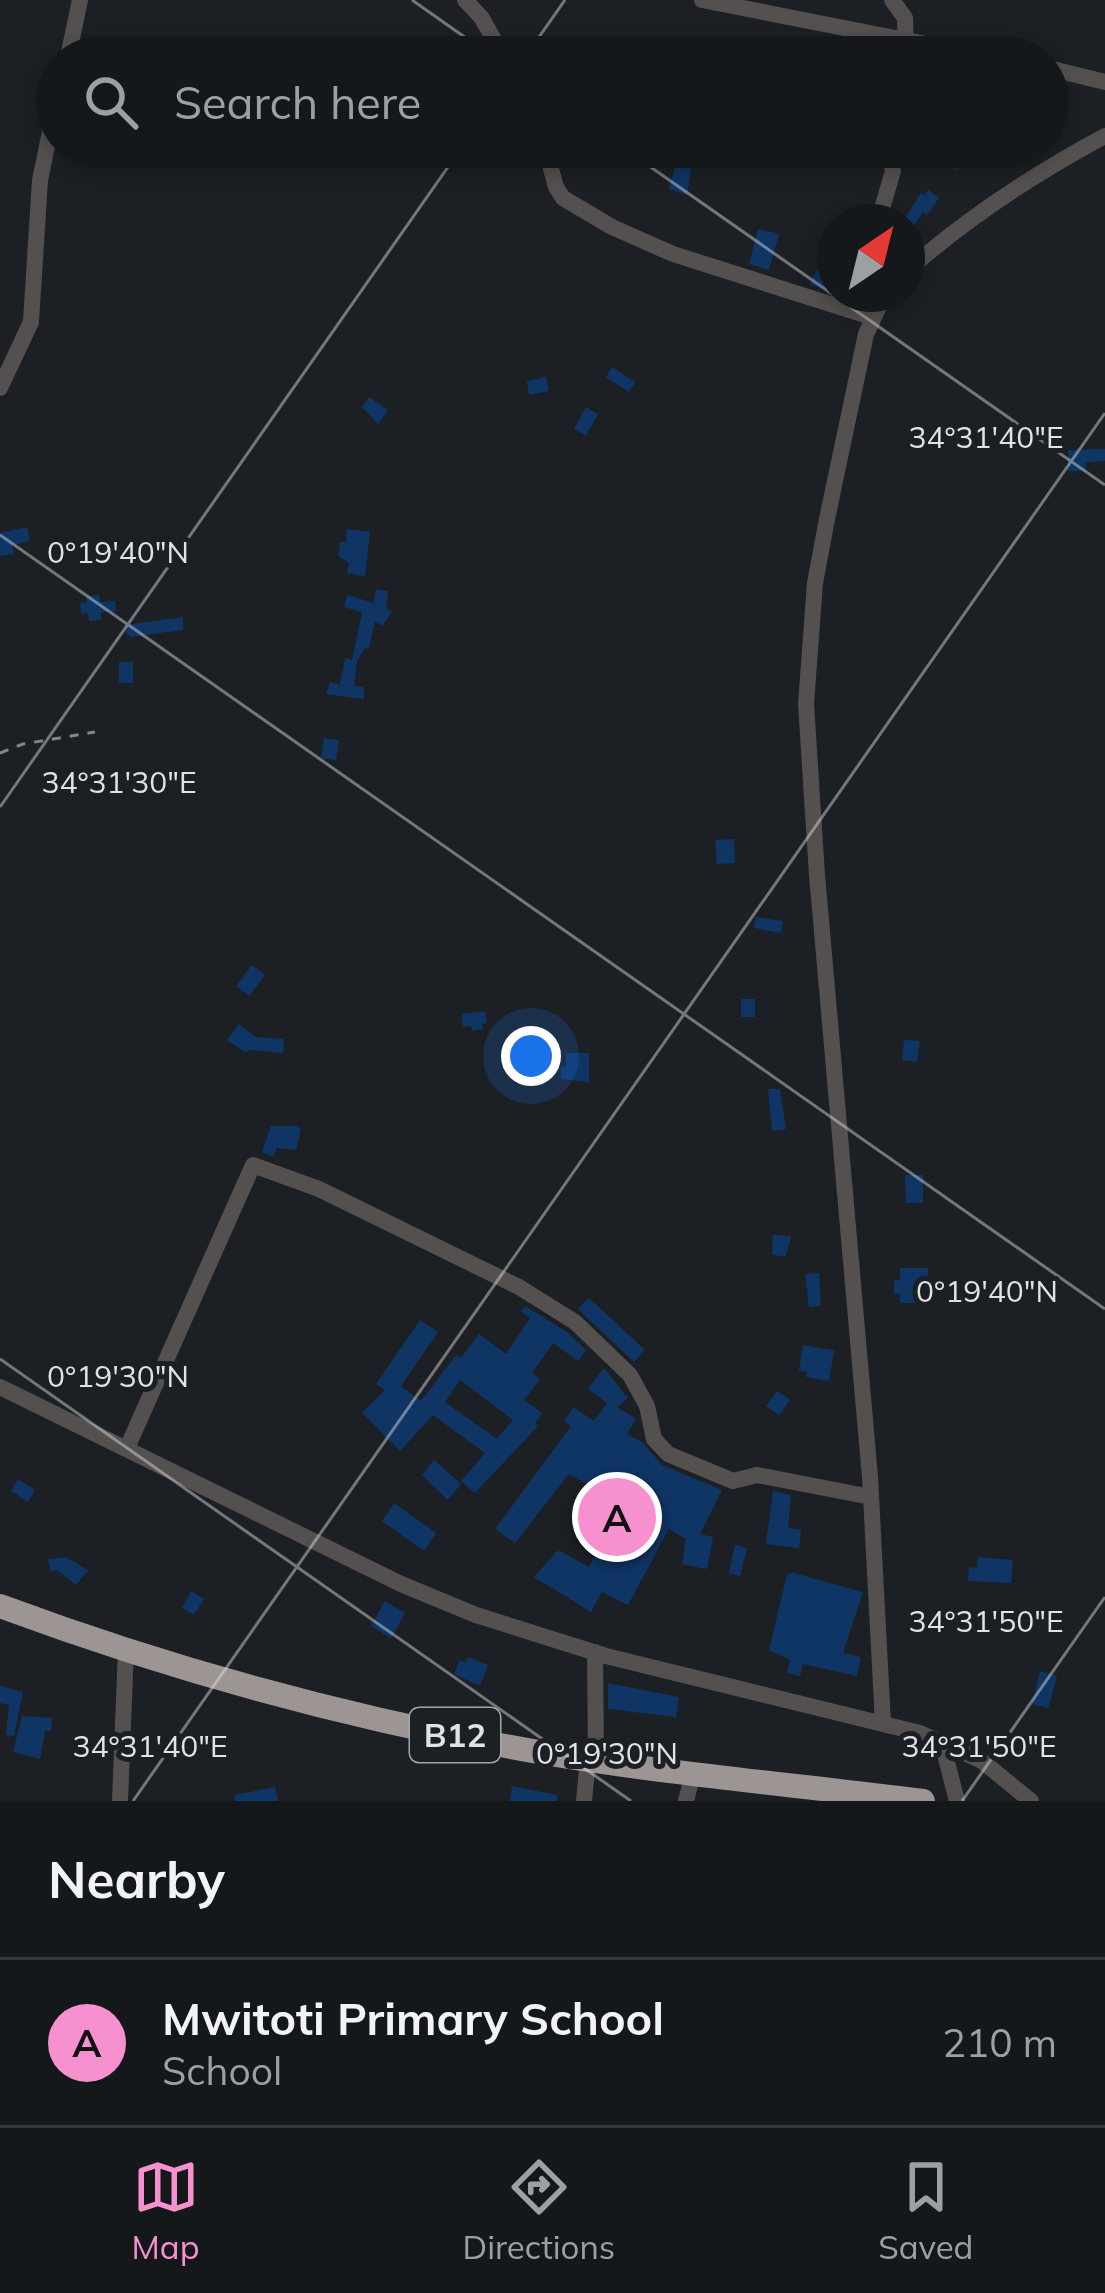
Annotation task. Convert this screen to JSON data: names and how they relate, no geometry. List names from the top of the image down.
{
  "streets": {
    "highway": ["B12"]
  },
  "north": "top right",
  "page": {
    "search": "Search here",
    "pins": "A",
    "heading": "Nearby",
    "list": [
      {
        "mark": "A",
        "name": "Mwitoti Primary School",
        "note": "School",
        "value": "210 m"
      }
    ],
    "nav": ["Map", "Directions", "Saved"]
  },
  "coordinates": [
    "34°31'40\"E",
    "0°19'40\"N",
    "34°31'30\"E",
    "0°19'30\"N",
    "34°31'50\"E"
  ]
}
